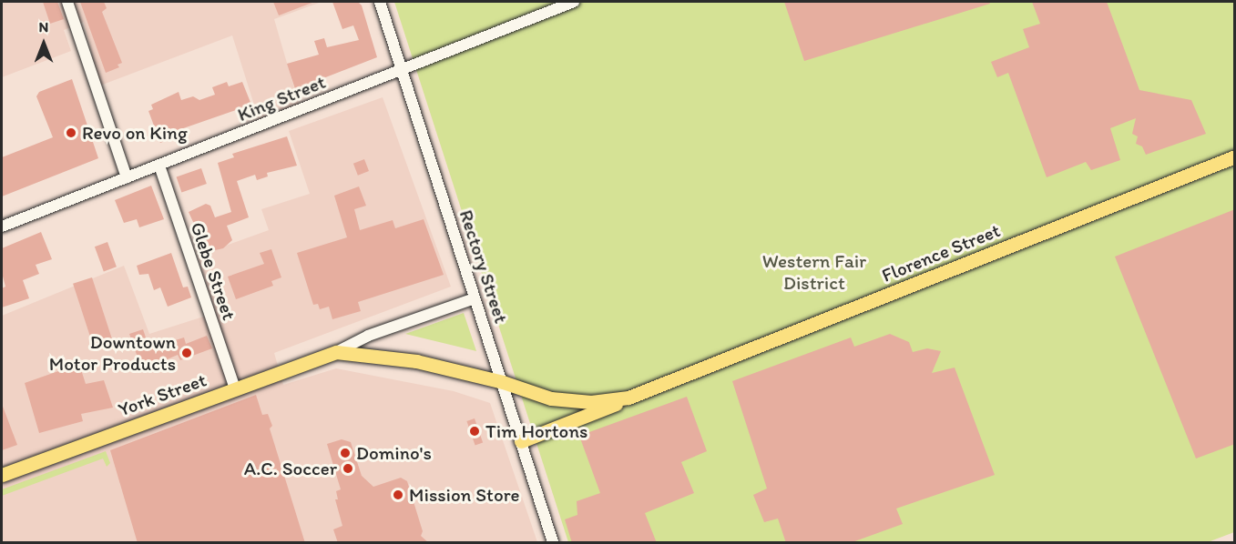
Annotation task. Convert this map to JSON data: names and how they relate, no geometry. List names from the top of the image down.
{
  "streets": {
    "main road": ["Florence Street", "York Street"],
    "street": ["King Street", "Rectory Street", "Glebe Street"]
  },
  "crossings": [
    ["King Street", "Rectory Street"],
    ["King Street", "Glebe Street"],
    ["Florence Street", "Rectory Street"],
    ["Florence Street", "York Street"],
    ["Rectory Street", "York Street"],
    ["Glebe Street", "York Street"]
  ],
  "parks": ["Western Fair District"],
  "places": [
    "Revo on King",
    "Downtown Motor Products",
    "Tim Hortons",
    "Domino's",
    "A.C. Soccer",
    "Mission Store"
  ],
  "north": "top"
}
